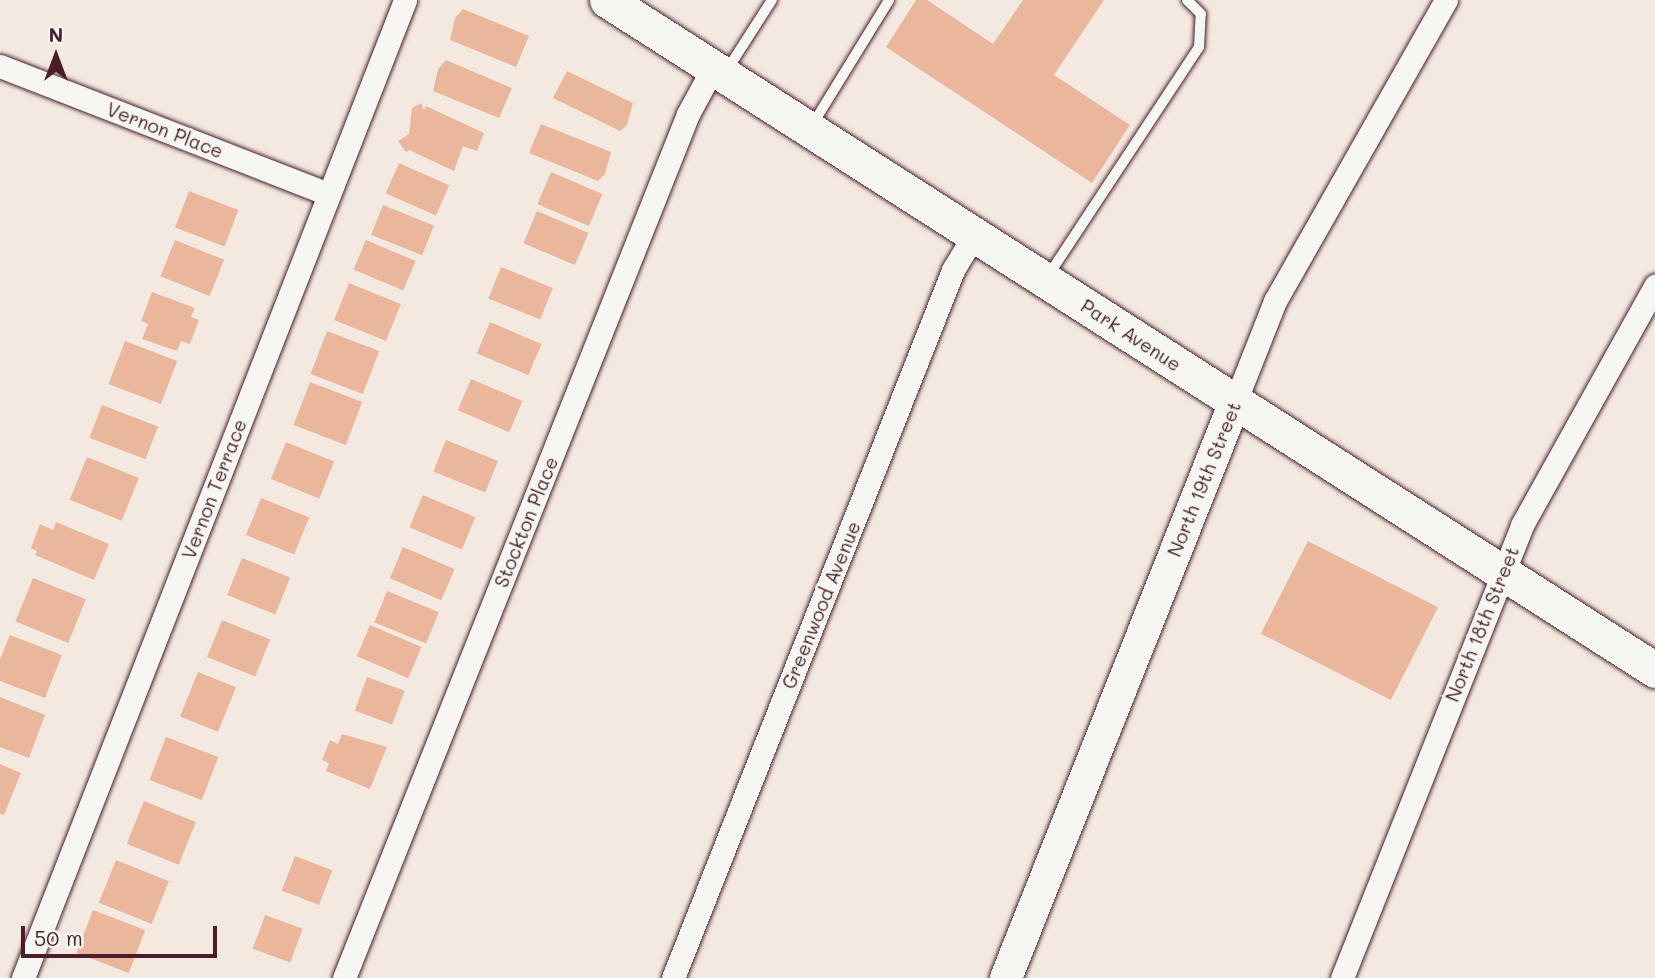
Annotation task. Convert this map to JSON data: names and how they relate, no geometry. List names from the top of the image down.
{
  "streets": {
    "main road": ["Park Avenue"],
    "street": [
      "Vernon Place",
      "North 19th Street",
      "Vernon Terrace",
      "Stockton Place",
      "Greenwood Avenue",
      "North 18th Street"
    ]
  },
  "crossings": [
    ["Vernon Place", "Vernon Terrace"],
    ["Park Avenue", "North 19th Street"],
    ["Park Avenue", "Stockton Place"],
    ["Park Avenue", "Greenwood Avenue"],
    ["Park Avenue", "North 18th Street"]
  ],
  "scale_bar": "50 m",
  "north": "top"
}
